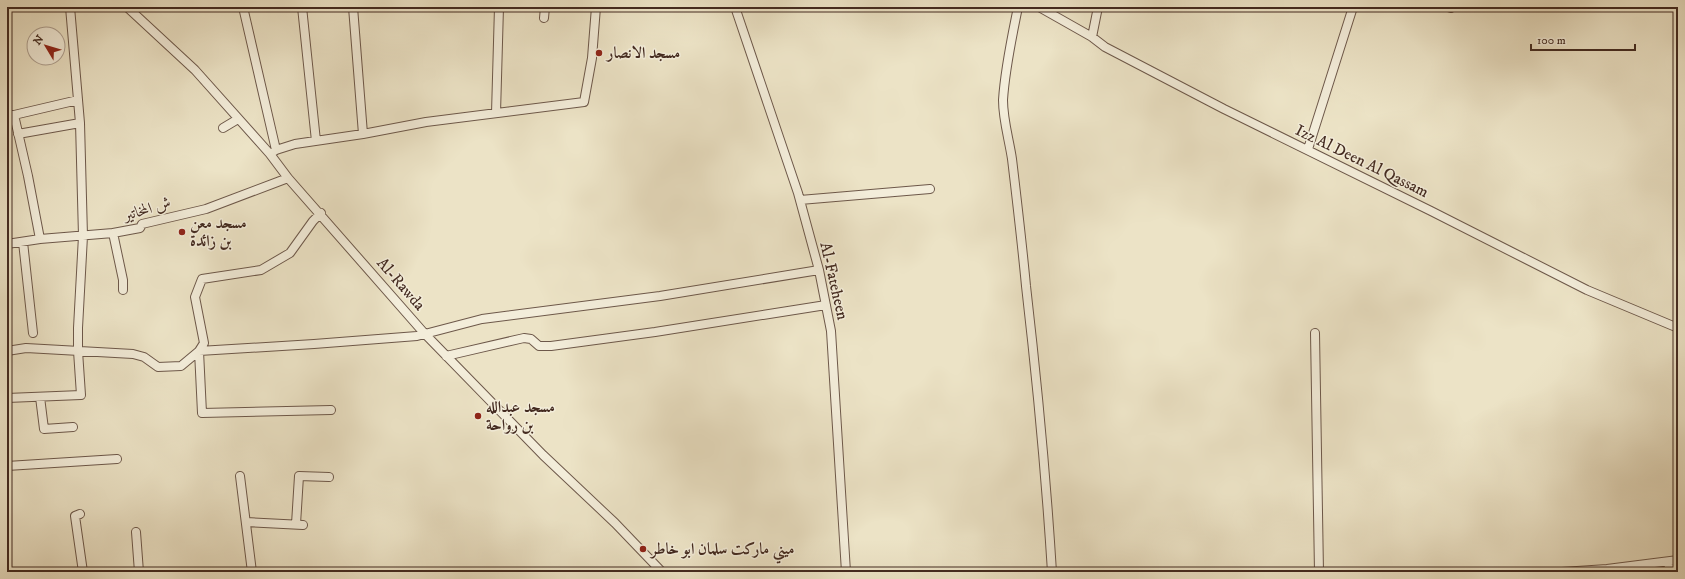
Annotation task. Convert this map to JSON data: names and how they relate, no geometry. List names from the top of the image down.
{
  "streets": {
    "street": [
      "Izz Al Deen Al Qassam",
      "ش المخاتير",
      "Al-Fateheen",
      "Al-Rawda"
    ]
  },
  "crossings": [
    ["ش المخاتير", "Al-Rawda"]
  ],
  "places": [
    "مسجد الانصار",
    "مسجد معن بن زائدة",
    "مسجد عبدالله بن رواحة",
    "ميني ماركت سلمان ابو خاطر"
  ],
  "scale_bar": "100 m",
  "north": "top left"
}
